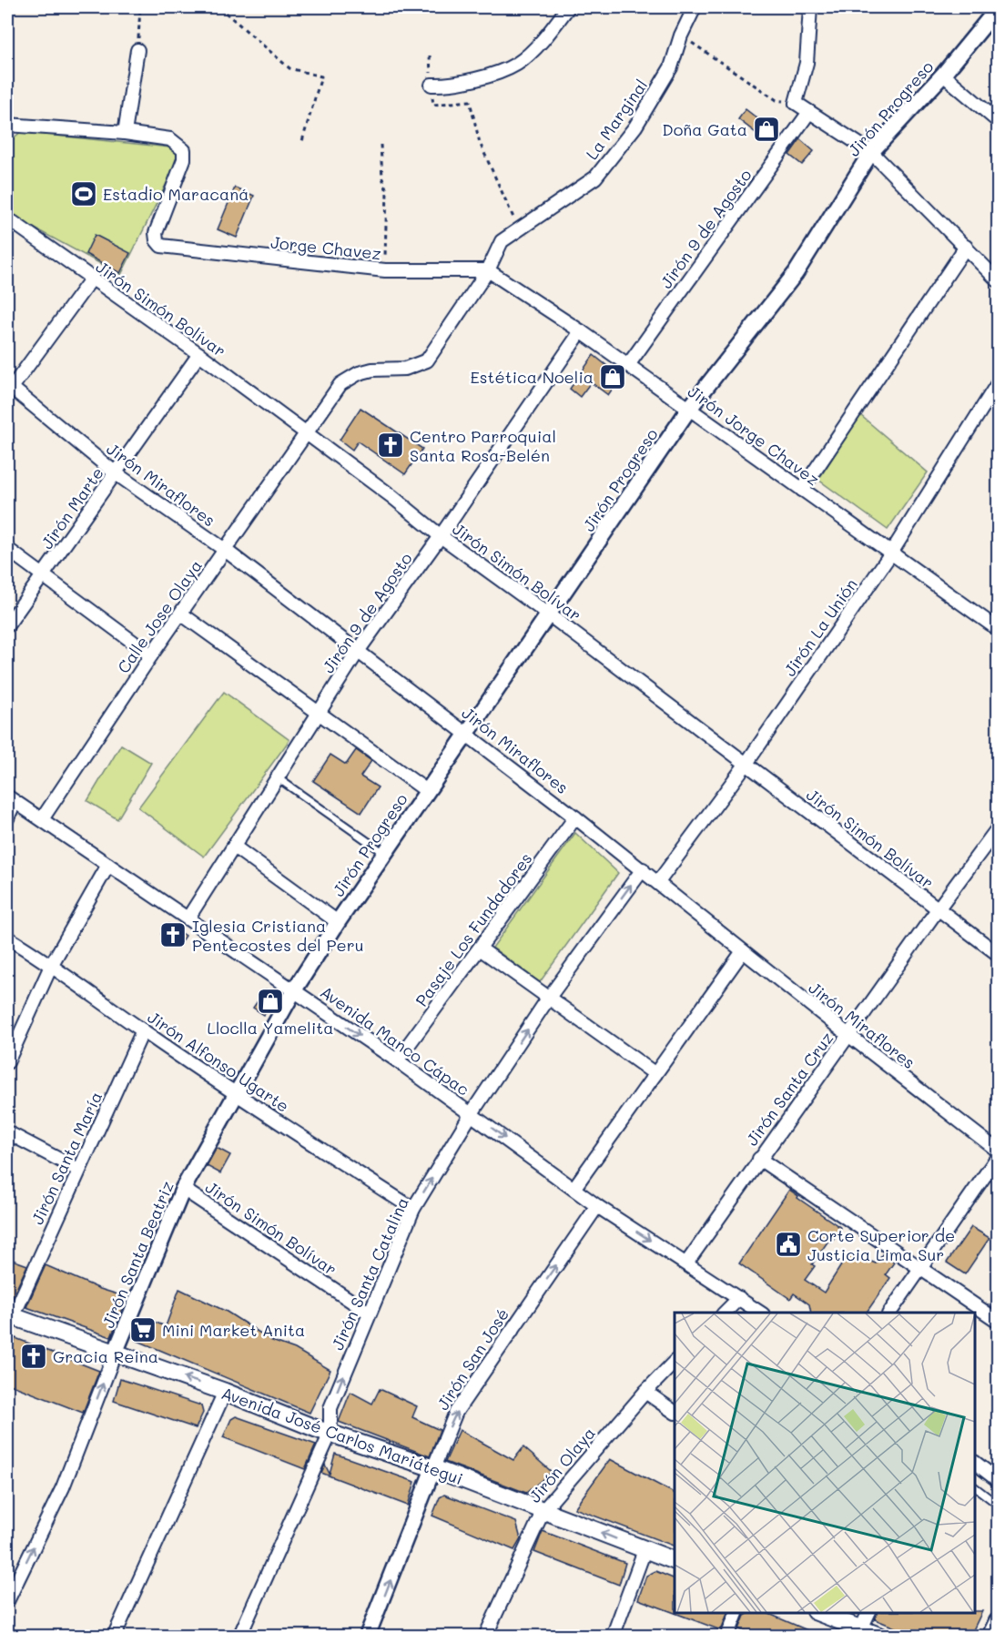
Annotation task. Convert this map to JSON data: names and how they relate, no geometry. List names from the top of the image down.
{
  "streets": {
    "main road": ["Avenida José Carlos Mariátegui"],
    "street": [
      "Jirón Progreso",
      "La Marginal",
      "Jirón 9 de Agosto",
      "Jorge Chavez",
      "Jirón Simón Bolívar",
      "Jirón Jorge Chavez",
      "Jirón Miraflores",
      "Jirón Marte",
      "Calle Jose Olaya",
      "Jirón La Unión",
      "Pasaje Los Fundadores",
      "Avenida Manco Cápac",
      "Jirón Alfonso Ugarte",
      "Jirón Santa Cruz",
      "Jirón Santa María",
      "Jirón Santa Beatriz",
      "Jirón Santa Catalina",
      "Jirón San José",
      "Jirón Olaya"
    ]
  },
  "crossings": [
    ["Jirón Progreso", "Jirón Simón Bolívar"],
    ["Jirón Progreso", "Jirón Jorge Chavez"],
    ["Jirón Progreso", "Jirón Miraflores"],
    ["Jirón Progreso", "Avenida Manco Cápac"],
    ["Jirón Progreso", "Jirón Santa Beatriz"],
    ["La Marginal", "Jorge Chavez"],
    ["La Marginal", "Jirón Simón Bolívar"],
    ["La Marginal", "Jirón Jorge Chavez"],
    ["La Marginal", "Calle Jose Olaya"],
    ["Jirón 9 de Agosto", "Jirón Simón Bolívar"],
    ["Jirón 9 de Agosto", "Jirón Jorge Chavez"],
    ["Jirón 9 de Agosto", "Jirón Miraflores"],
    ["Jirón 9 de Agosto", "Avenida Manco Cápac"],
    ["Jorge Chavez", "Jirón Jorge Chavez"],
    ["Jirón Simón Bolívar", "Jirón Marte"],
    ["Jirón Simón Bolívar", "Calle Jose Olaya"],
    ["Jirón Simón Bolívar", "Jirón La Unión"],
    ["Jirón Simón Bolívar", "Jirón Santa Cruz"],
    ["Jirón Simón Bolívar", "Jirón Santa Beatriz"],
    ["Jirón Simón Bolívar", "Jirón Santa Catalina"],
    ["Jirón Jorge Chavez", "Jirón La Unión"],
    ["Jirón Miraflores", "Jirón Marte"],
    ["Jirón Miraflores", "Calle Jose Olaya"],
    ["Jirón Miraflores", "Jirón La Unión"],
    ["Jirón Miraflores", "Pasaje Los Fundadores"],
    ["Jirón Miraflores", "Jirón Santa Cruz"],
    ["Jirón Miraflores", "Jirón Santa Catalina"],
    ["Calle Jose Olaya", "Avenida Manco Cápac"],
    ["Pasaje Los Fundadores", "Avenida Manco Cápac"],
    ["Avenida Manco Cápac", "Jirón Santa Cruz"],
    ["Avenida Manco Cápac", "Jirón Santa Beatriz"],
    ["Avenida Manco Cápac", "Jirón Santa Catalina"],
    ["Avenida Manco Cápac", "Jirón San José"],
    ["Jirón Alfonso Ugarte", "Jirón Santa María"],
    ["Jirón Alfonso Ugarte", "Jirón Santa Beatriz"],
    ["Jirón Alfonso Ugarte", "Jirón Santa Catalina"],
    ["Jirón Santa María", "Avenida José Carlos Mariátegui"],
    ["Jirón Santa Beatriz", "Avenida José Carlos Mariátegui"],
    ["Jirón Santa Catalina", "Avenida José Carlos Mariátegui"],
    ["Jirón San José", "Avenida José Carlos Mariátegui"],
    ["Avenida José Carlos Mariátegui", "Jirón Olaya"]
  ],
  "one_way": ["Avenida Manco Cápac", "Jirón Santa Catalina", "Jirón San José"],
  "places": {
    "shop": ["Doña Gata", "Estética Noelia", "Lloclla Yamelita"],
    "sports": ["Estadio Maracaná"],
    "church": ["Centro Parroquial Santa Rosa-Belén", "Iglesia Cristiana Pentecostes del Peru", "Gracia Reina"],
    "public building": ["Corte Superior de Justicia Lima Sur"],
    "supermarket": ["Mini Market Anita"]
  }
}
